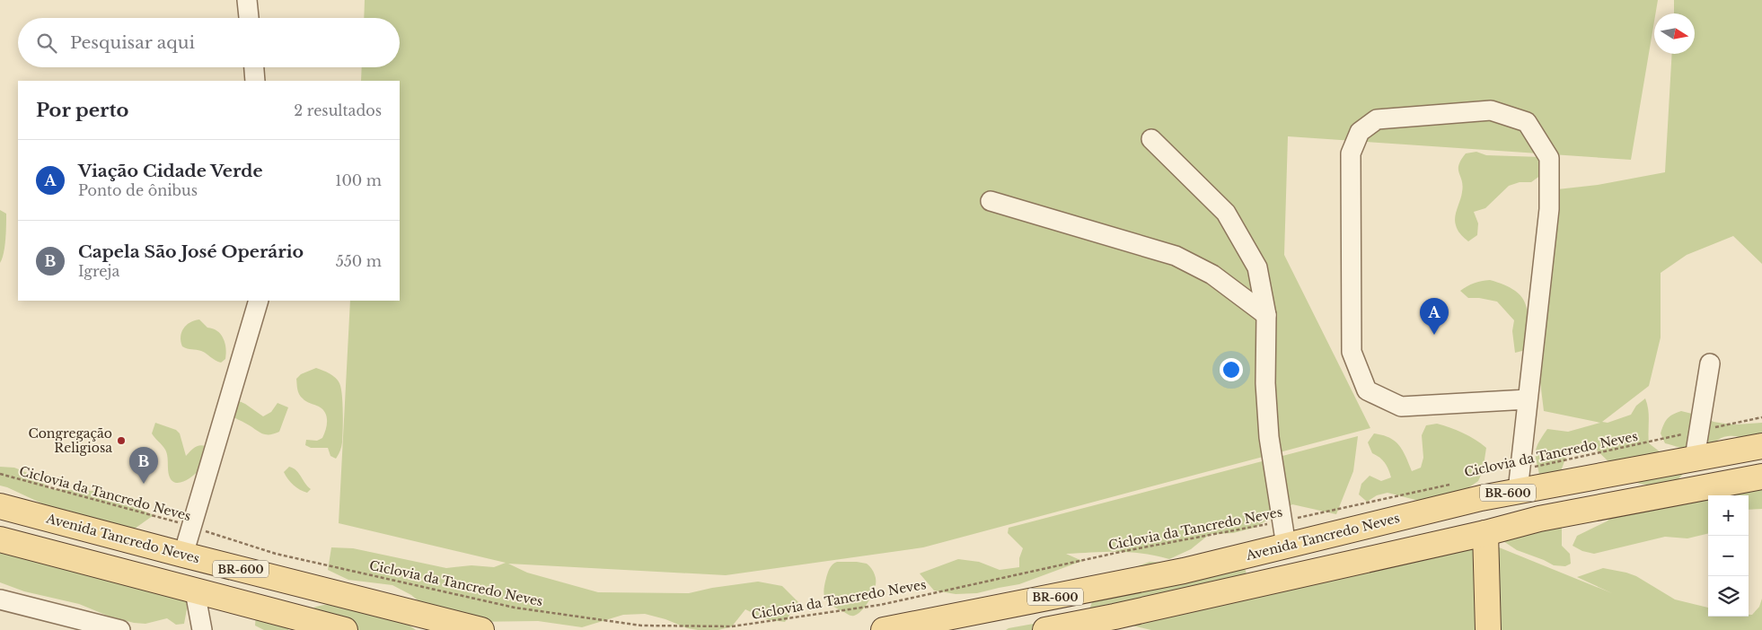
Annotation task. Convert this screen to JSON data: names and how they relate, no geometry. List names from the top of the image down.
{
  "streets": {
    "main road": ["BR-600", "Avenida Tancredo Neves"],
    "path": ["Ciclovia da Tancredo Neves"]
  },
  "crossings": [
    ["Ciclovia da Tancredo Neves", "Avenida Tancredo Neves"]
  ],
  "places": ["Congregação Religiosa"],
  "north": "right",
  "page": {
    "search": "Pesquisar aqui",
    "heading": ["Por perto", "2 resultados"],
    "list": [
      {
        "mark": "A",
        "name": "Viação Cidade Verde",
        "note": "Ponto de ônibus",
        "value": "100 m"
      },
      {
        "mark": "B",
        "name": "Capela São José Operário",
        "note": "Igreja",
        "value": "550 m"
      }
    ],
    "pins": ["A", "B"],
    "map_buttons": ["+", "−"]
  }
}
